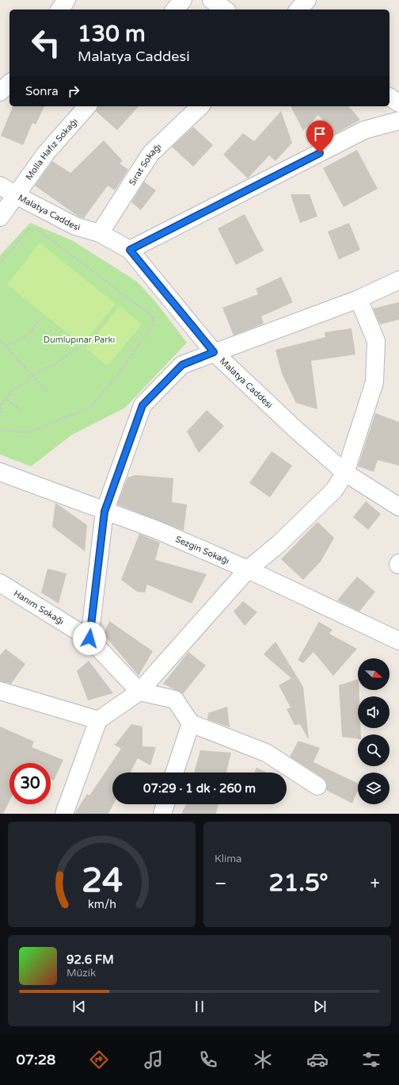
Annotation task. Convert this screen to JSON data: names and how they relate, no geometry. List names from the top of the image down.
{
  "streets": {
    "street": [
      "Molla Hafız Sokağı",
      "Sırat Sokağı",
      "Malatya Caddesi",
      "Sezgin Sokağı",
      "Hanım Sokağı"
    ]
  },
  "crossings": [
    ["Molla Hafız Sokağı", "Malatya Caddesi"],
    ["Sırat Sokağı", "Malatya Caddesi"]
  ],
  "parks": ["Dumlupınar Parkı"],
  "north": "bottom right",
  "page": {
    "turn": ["130 m", "Malatya Caddesi"],
    "then": "Sonra",
    "limit": "30",
    "trip": "07:29 · 1 dk · 260 m",
    "tile": "Klima",
    "heat": ["−", "21.5°", "+"],
    "song": ["92.6 FM", "Müzik"],
    "tabs": "07:28",
    "gauge": ["24", "km/h"]
  }
}
